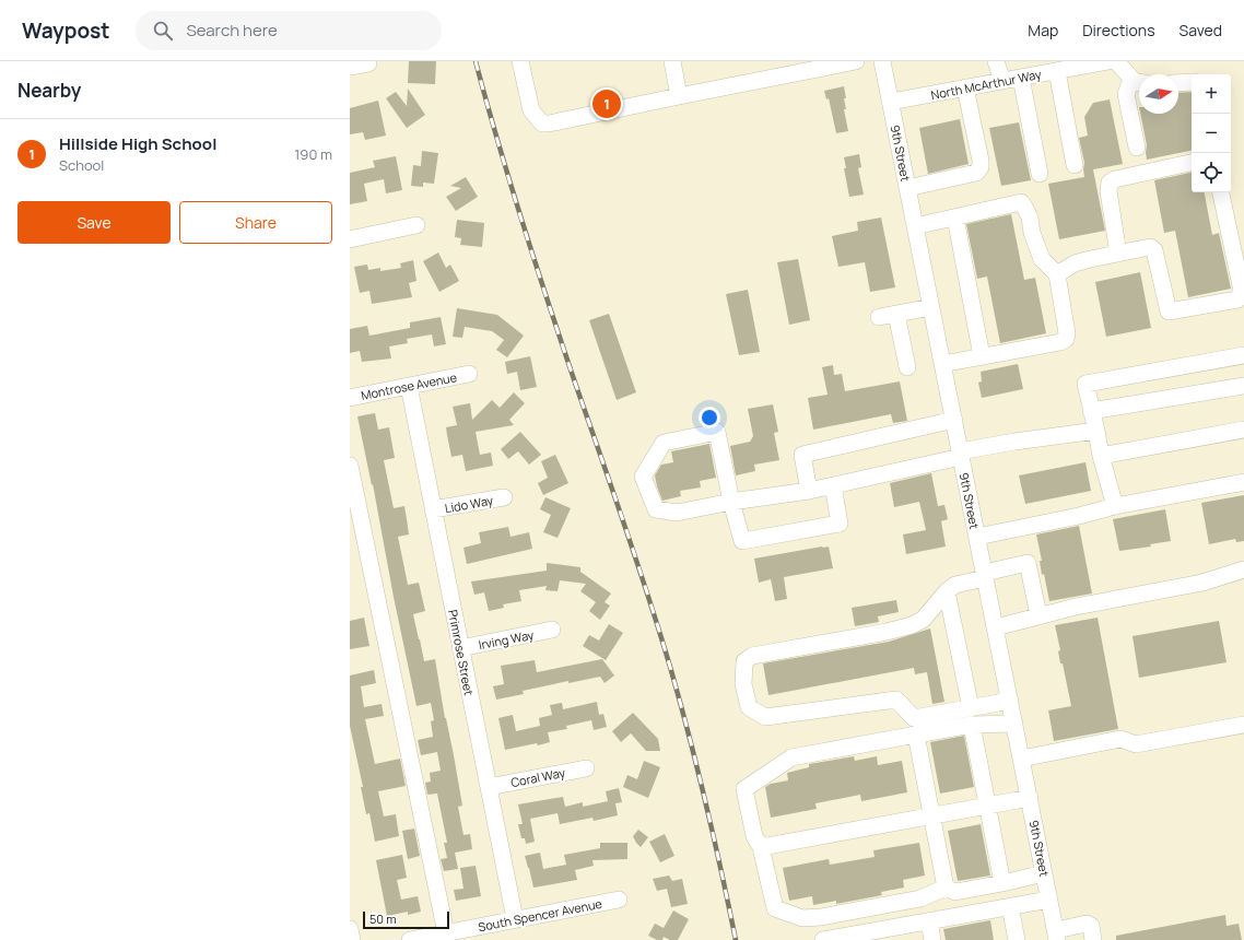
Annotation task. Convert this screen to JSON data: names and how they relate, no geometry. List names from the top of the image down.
{
  "streets": {
    "street": [
      "North McArthur Way",
      "9th Street",
      "Montrose Avenue",
      "Lido Way",
      "Irving Way",
      "Primrose Street",
      "Coral Way",
      "South Spencer Avenue"
    ]
  },
  "crossings": [
    ["North McArthur Way", "9th Street"],
    ["Montrose Avenue", "Primrose Street"],
    ["Lido Way", "Primrose Street"],
    ["Irving Way", "Primrose Street"],
    ["Primrose Street", "Coral Way"],
    ["Primrose Street", "South Spencer Avenue"]
  ],
  "scale_bar": "50 m",
  "north": "right",
  "page": {
    "header": "Waypost",
    "search": "Search here",
    "nav": ["Map", "Directions", "Saved"],
    "heading": "Nearby",
    "map_buttons": ["+", "−"],
    "pins": "1",
    "list": [
      {
        "mark": "1",
        "name": "Hillside High School",
        "note": "School",
        "value": "190 m"
      }
    ],
    "buttons": ["Save", "Share"],
    "scale": "50 m"
  }
}
